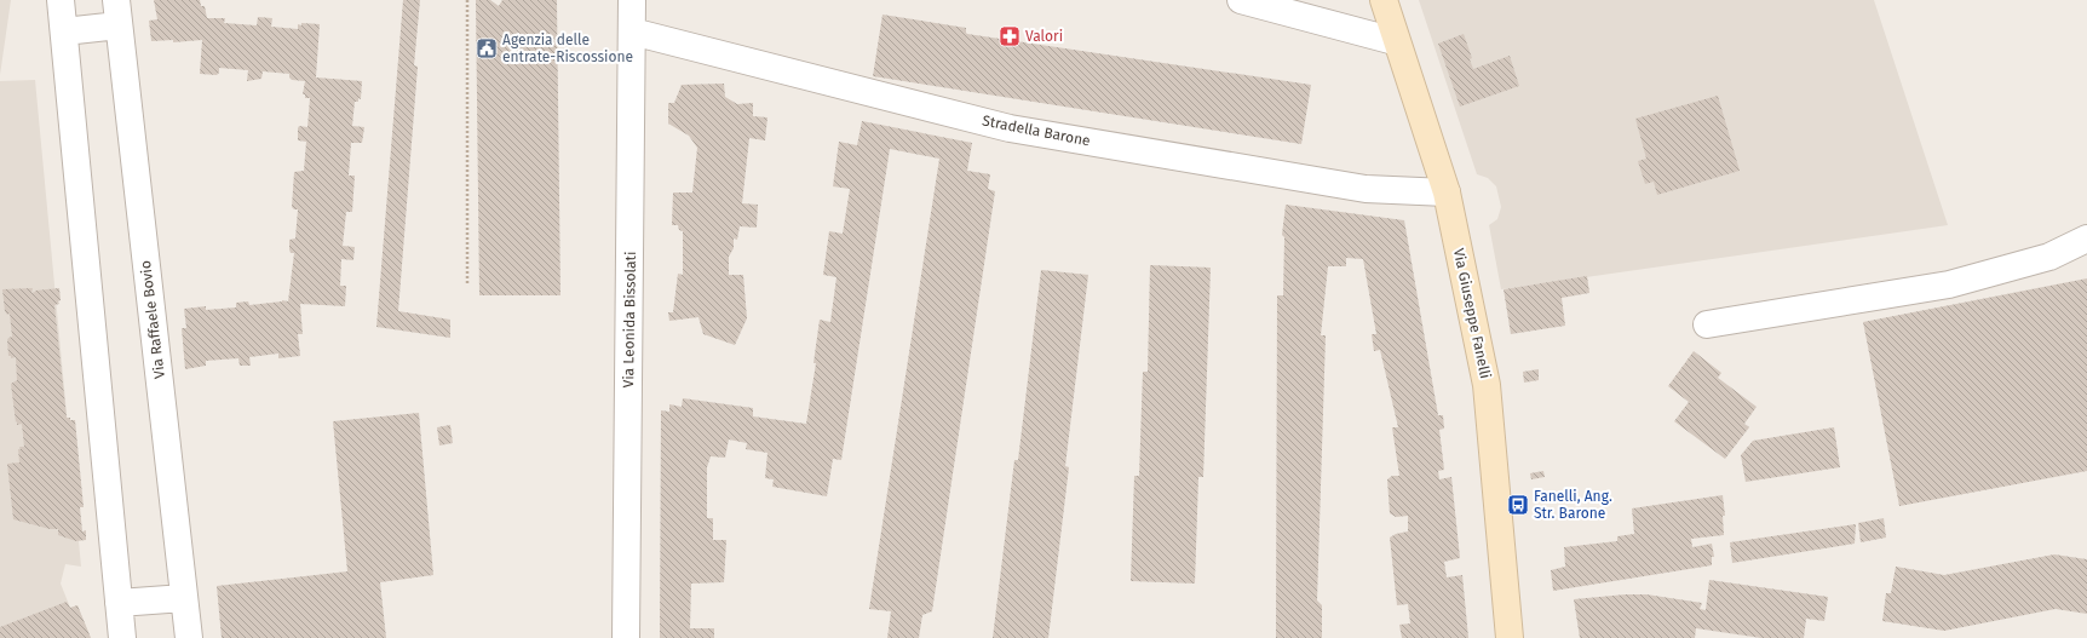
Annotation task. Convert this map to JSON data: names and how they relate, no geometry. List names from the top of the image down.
{
  "streets": {
    "street": [
      "Stradella Barone",
      "Via Giuseppe Fanelli",
      "Via Raffaele Bovio",
      "Via Leonida Bissolati"
    ]
  },
  "crossings": [
    ["Stradella Barone", "Via Giuseppe Fanelli"],
    ["Stradella Barone", "Via Leonida Bissolati"]
  ],
  "places": {
    "pharmacy": ["Valori"],
    "public building": ["Agenzia delle entrate-Riscossione"],
    "bus stop": ["Fanelli, Ang. Str. Barone"]
  }
}
